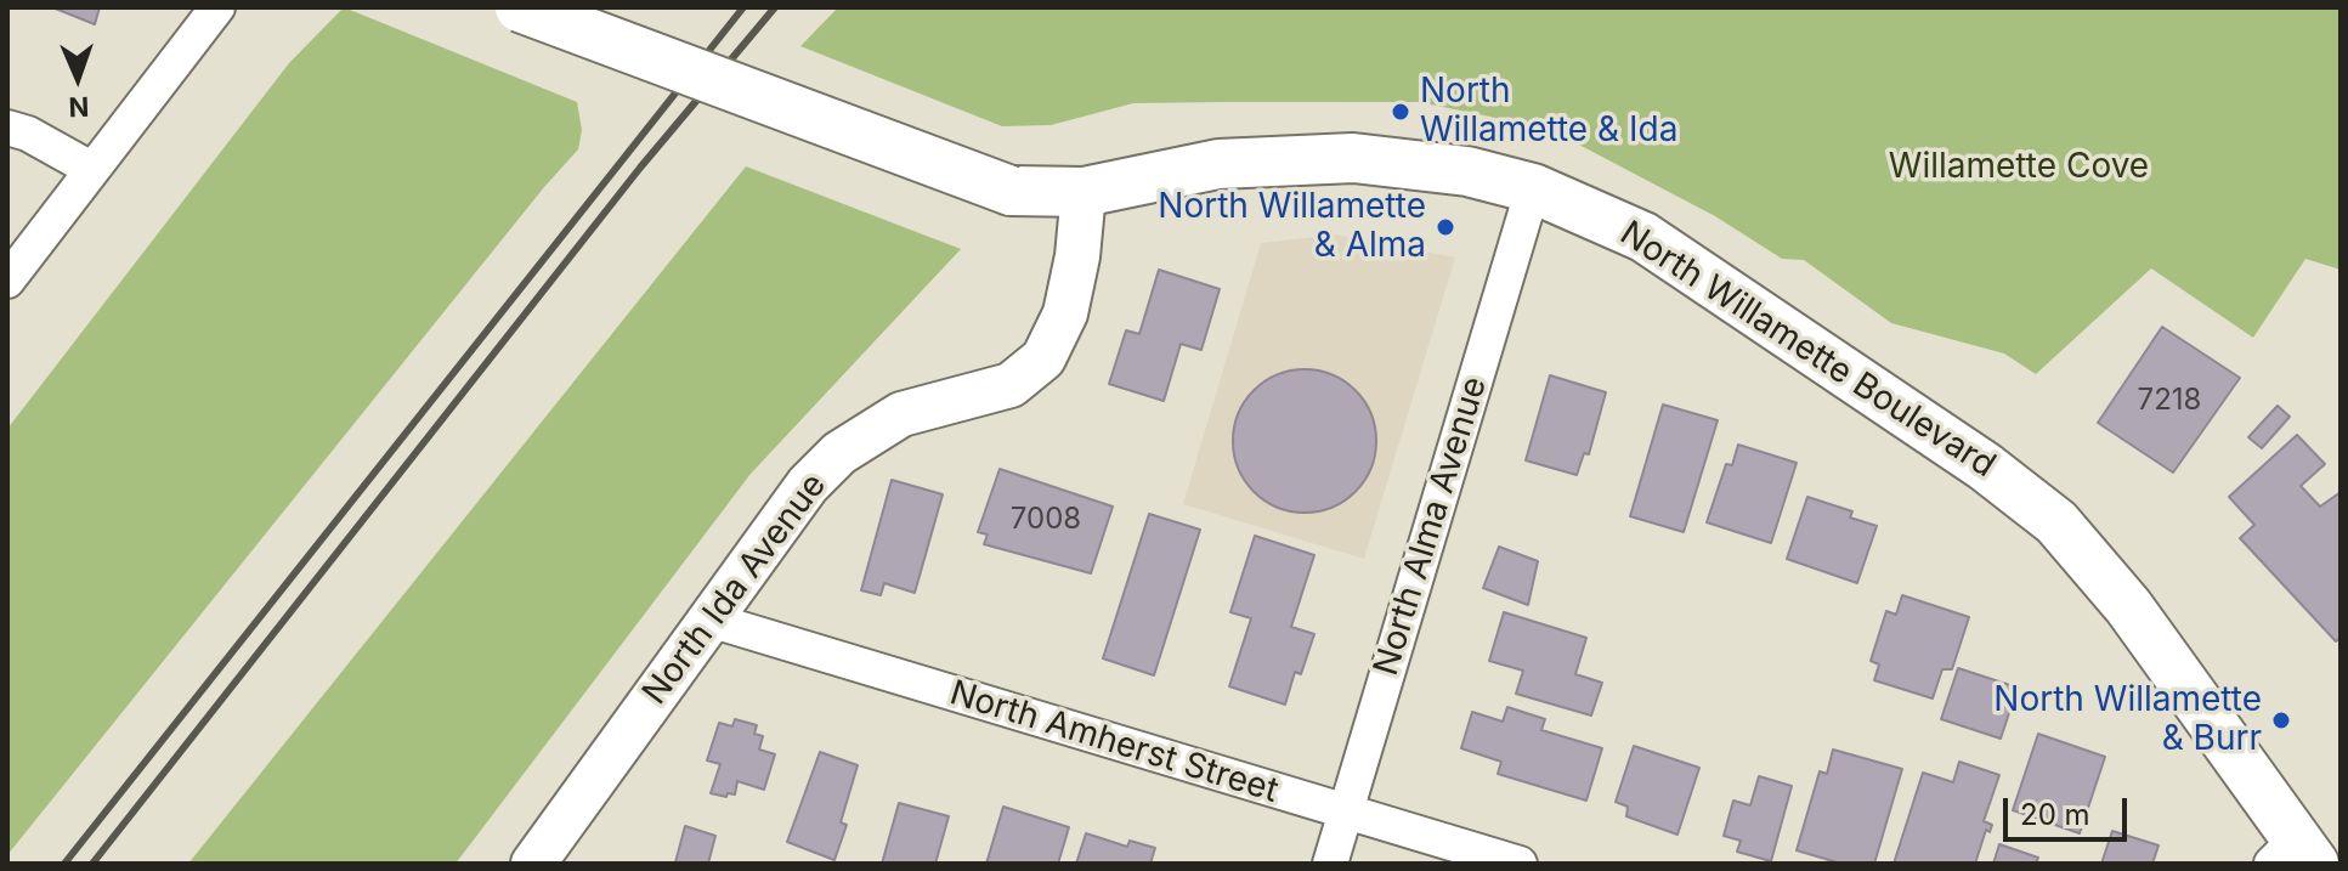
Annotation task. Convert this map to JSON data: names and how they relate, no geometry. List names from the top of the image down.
{
  "streets": {
    "main road": ["North Willamette Boulevard"],
    "street": ["North Alma Avenue", "North Ida Avenue", "North Amherst Street"]
  },
  "crossings": [
    ["North Willamette Boulevard", "North Alma Avenue"],
    ["North Willamette Boulevard", "North Ida Avenue"],
    ["North Alma Avenue", "North Amherst Street"],
    ["North Ida Avenue", "North Amherst Street"]
  ],
  "parks": ["Willamette Cove"],
  "places": ["North Willamette & Ida", "North Willamette & Alma", "North Willamette & Burr"],
  "house_numbers": ["7218", "7008"],
  "scale_bar": "20 m",
  "north": "bottom"
}
